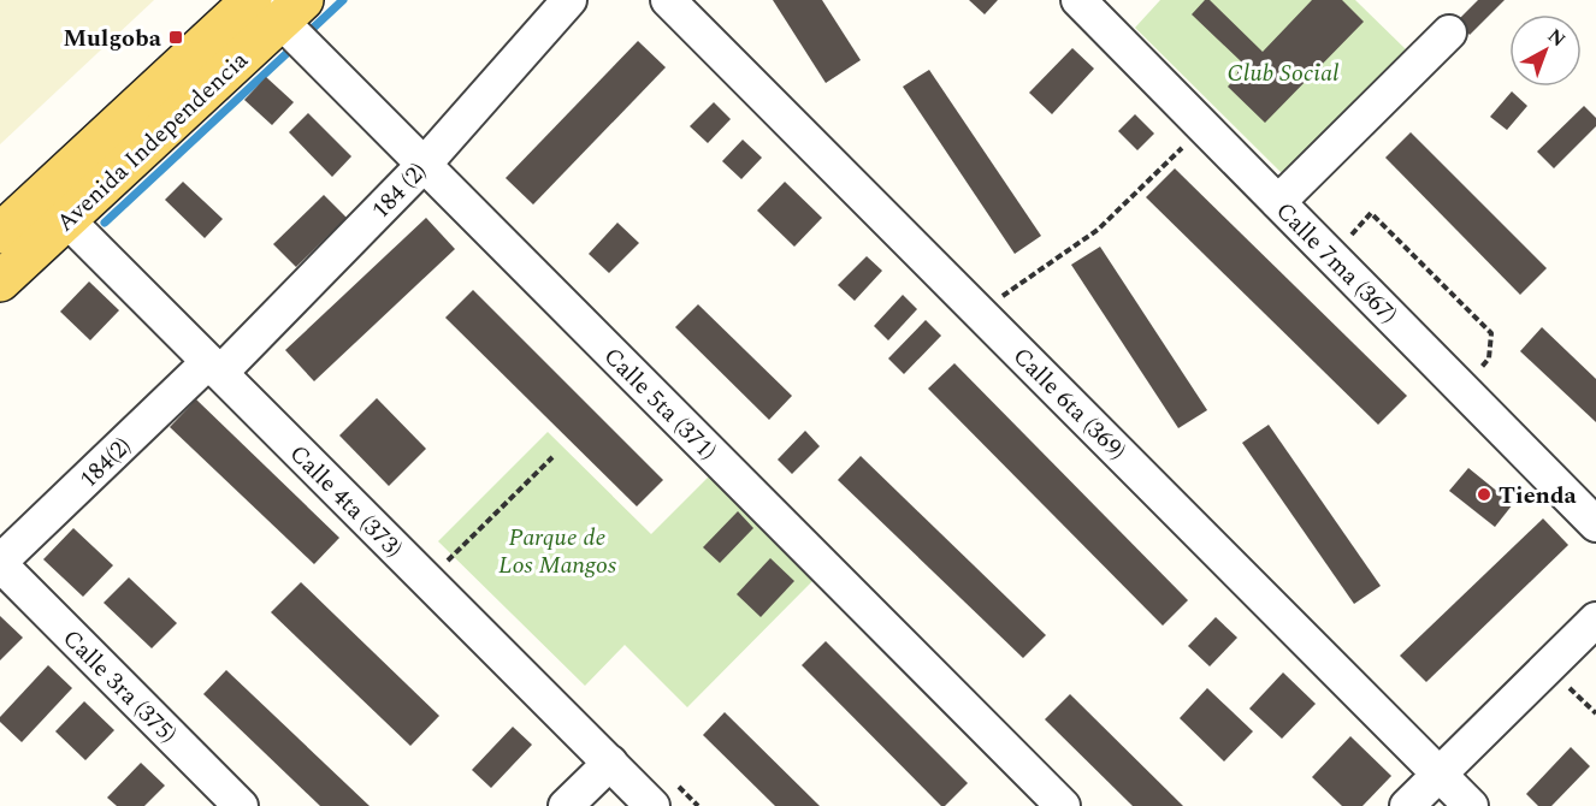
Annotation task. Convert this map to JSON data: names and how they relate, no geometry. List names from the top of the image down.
{
  "streets": {
    "main road": ["Avenida Independencia"],
    "street": [
      "184 (2)",
      "Calle 7ma (367)",
      "Calle 5ta (371)",
      "Calle 6ta (369)",
      "184(2)",
      "Calle 4ta (373)",
      "Calle 3ra (375)"
    ]
  },
  "crossings": [
    ["Avenida Independencia", "Calle 5ta (371)"],
    ["Avenida Independencia", "Calle 4ta (373)"],
    ["184 (2)", "Calle 5ta (371)"],
    ["184 (2)", "184(2)"],
    ["184 (2)", "Calle 4ta (373)"],
    ["184(2)", "Calle 4ta (373)"],
    ["184(2)", "Calle 3ra (375)"]
  ],
  "parks": ["Club Social", "Parque de Los Mangos"],
  "places": {
    "transit": ["Mulgoba"],
    "other": ["Tienda"]
  },
  "north": "top right"
}
